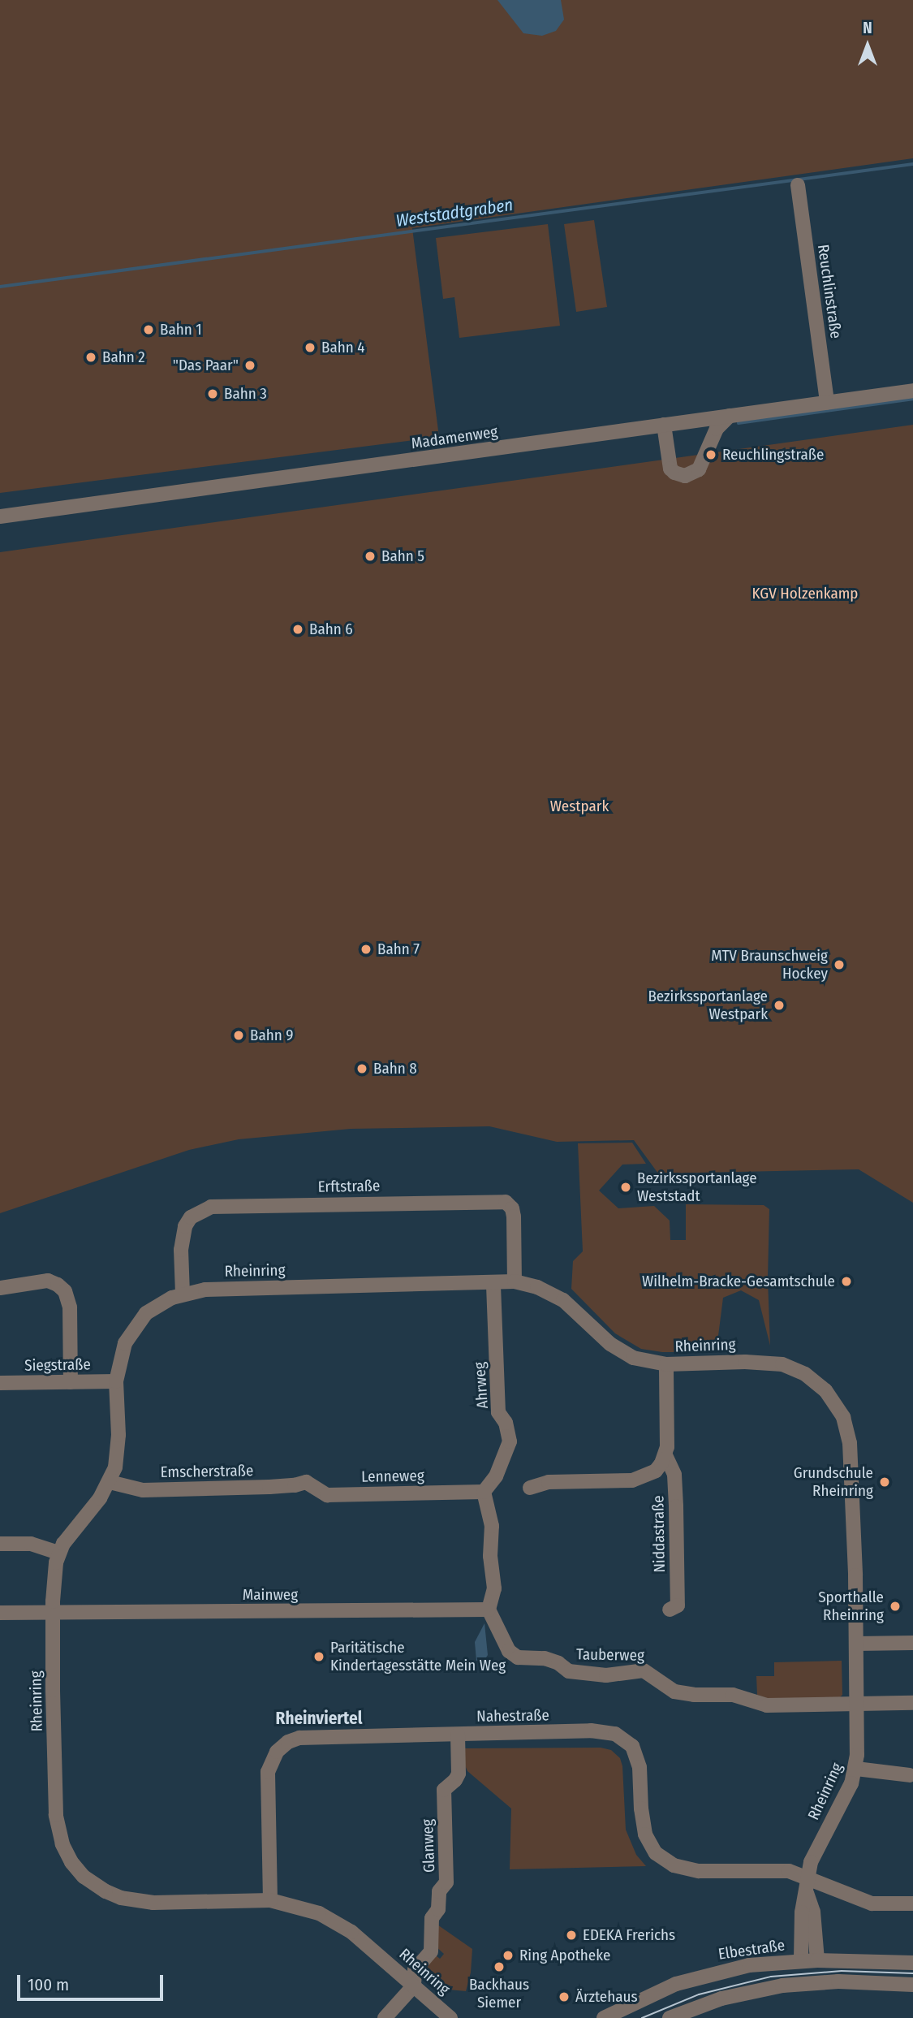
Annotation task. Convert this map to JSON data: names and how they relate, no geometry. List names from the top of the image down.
{
  "streets": {
    "street": [
      "Reuchlinstraße",
      "Madamenweg",
      "Erftstraße",
      "Rheinring",
      "Siegstraße",
      "Ahrweg",
      "Emscherstraße",
      "Lenneweg",
      "Niddastraße",
      "Mainweg",
      "Tauberweg",
      "Nahestraße",
      "Glanweg",
      "Elbestraße"
    ]
  },
  "crossings": [
    ["Reuchlinstraße", "Madamenweg"],
    ["Erftstraße", "Rheinring"],
    ["Rheinring", "Siegstraße"],
    ["Rheinring", "Ahrweg"],
    ["Rheinring", "Emscherstraße"],
    ["Rheinring", "Niddastraße"],
    ["Rheinring", "Mainweg"],
    ["Rheinring", "Tauberweg"],
    ["Rheinring", "Nahestraße"],
    ["Rheinring", "Glanweg"],
    ["Rheinring", "Elbestraße"],
    ["Ahrweg", "Lenneweg"],
    ["Emscherstraße", "Lenneweg"],
    ["Mainweg", "Tauberweg"],
    ["Nahestraße", "Glanweg"]
  ],
  "districts": ["Rheinviertel"],
  "water": ["Weststadtgraben"],
  "parks": ["KGV Holzenkamp", "Westpark"],
  "places": [
    "Bahn 1",
    "Bahn 4",
    "Bahn 2",
    "\"Das Paar\"",
    "Bahn 3",
    "Reuchlingstraße",
    "Bahn 5",
    "Bahn 6",
    "Bahn 7",
    "MTV Braunschweig Hockey",
    "Bezirkssportanlage Westpark",
    "Bahn 9",
    "Bahn 8",
    "Bezirkssportanlage Weststadt",
    "Wilhelm-Bracke-Gesamtschule",
    "Grundschule Rheinring",
    "Sporthalle Rheinring",
    "Paritätische Kindertagesstätte Mein Weg",
    "EDEKA Frerichs",
    "Ring Apotheke",
    "Backhaus Siemer",
    "Ärztehaus"
  ],
  "scale_bar": "100 m",
  "north": "top"
}
